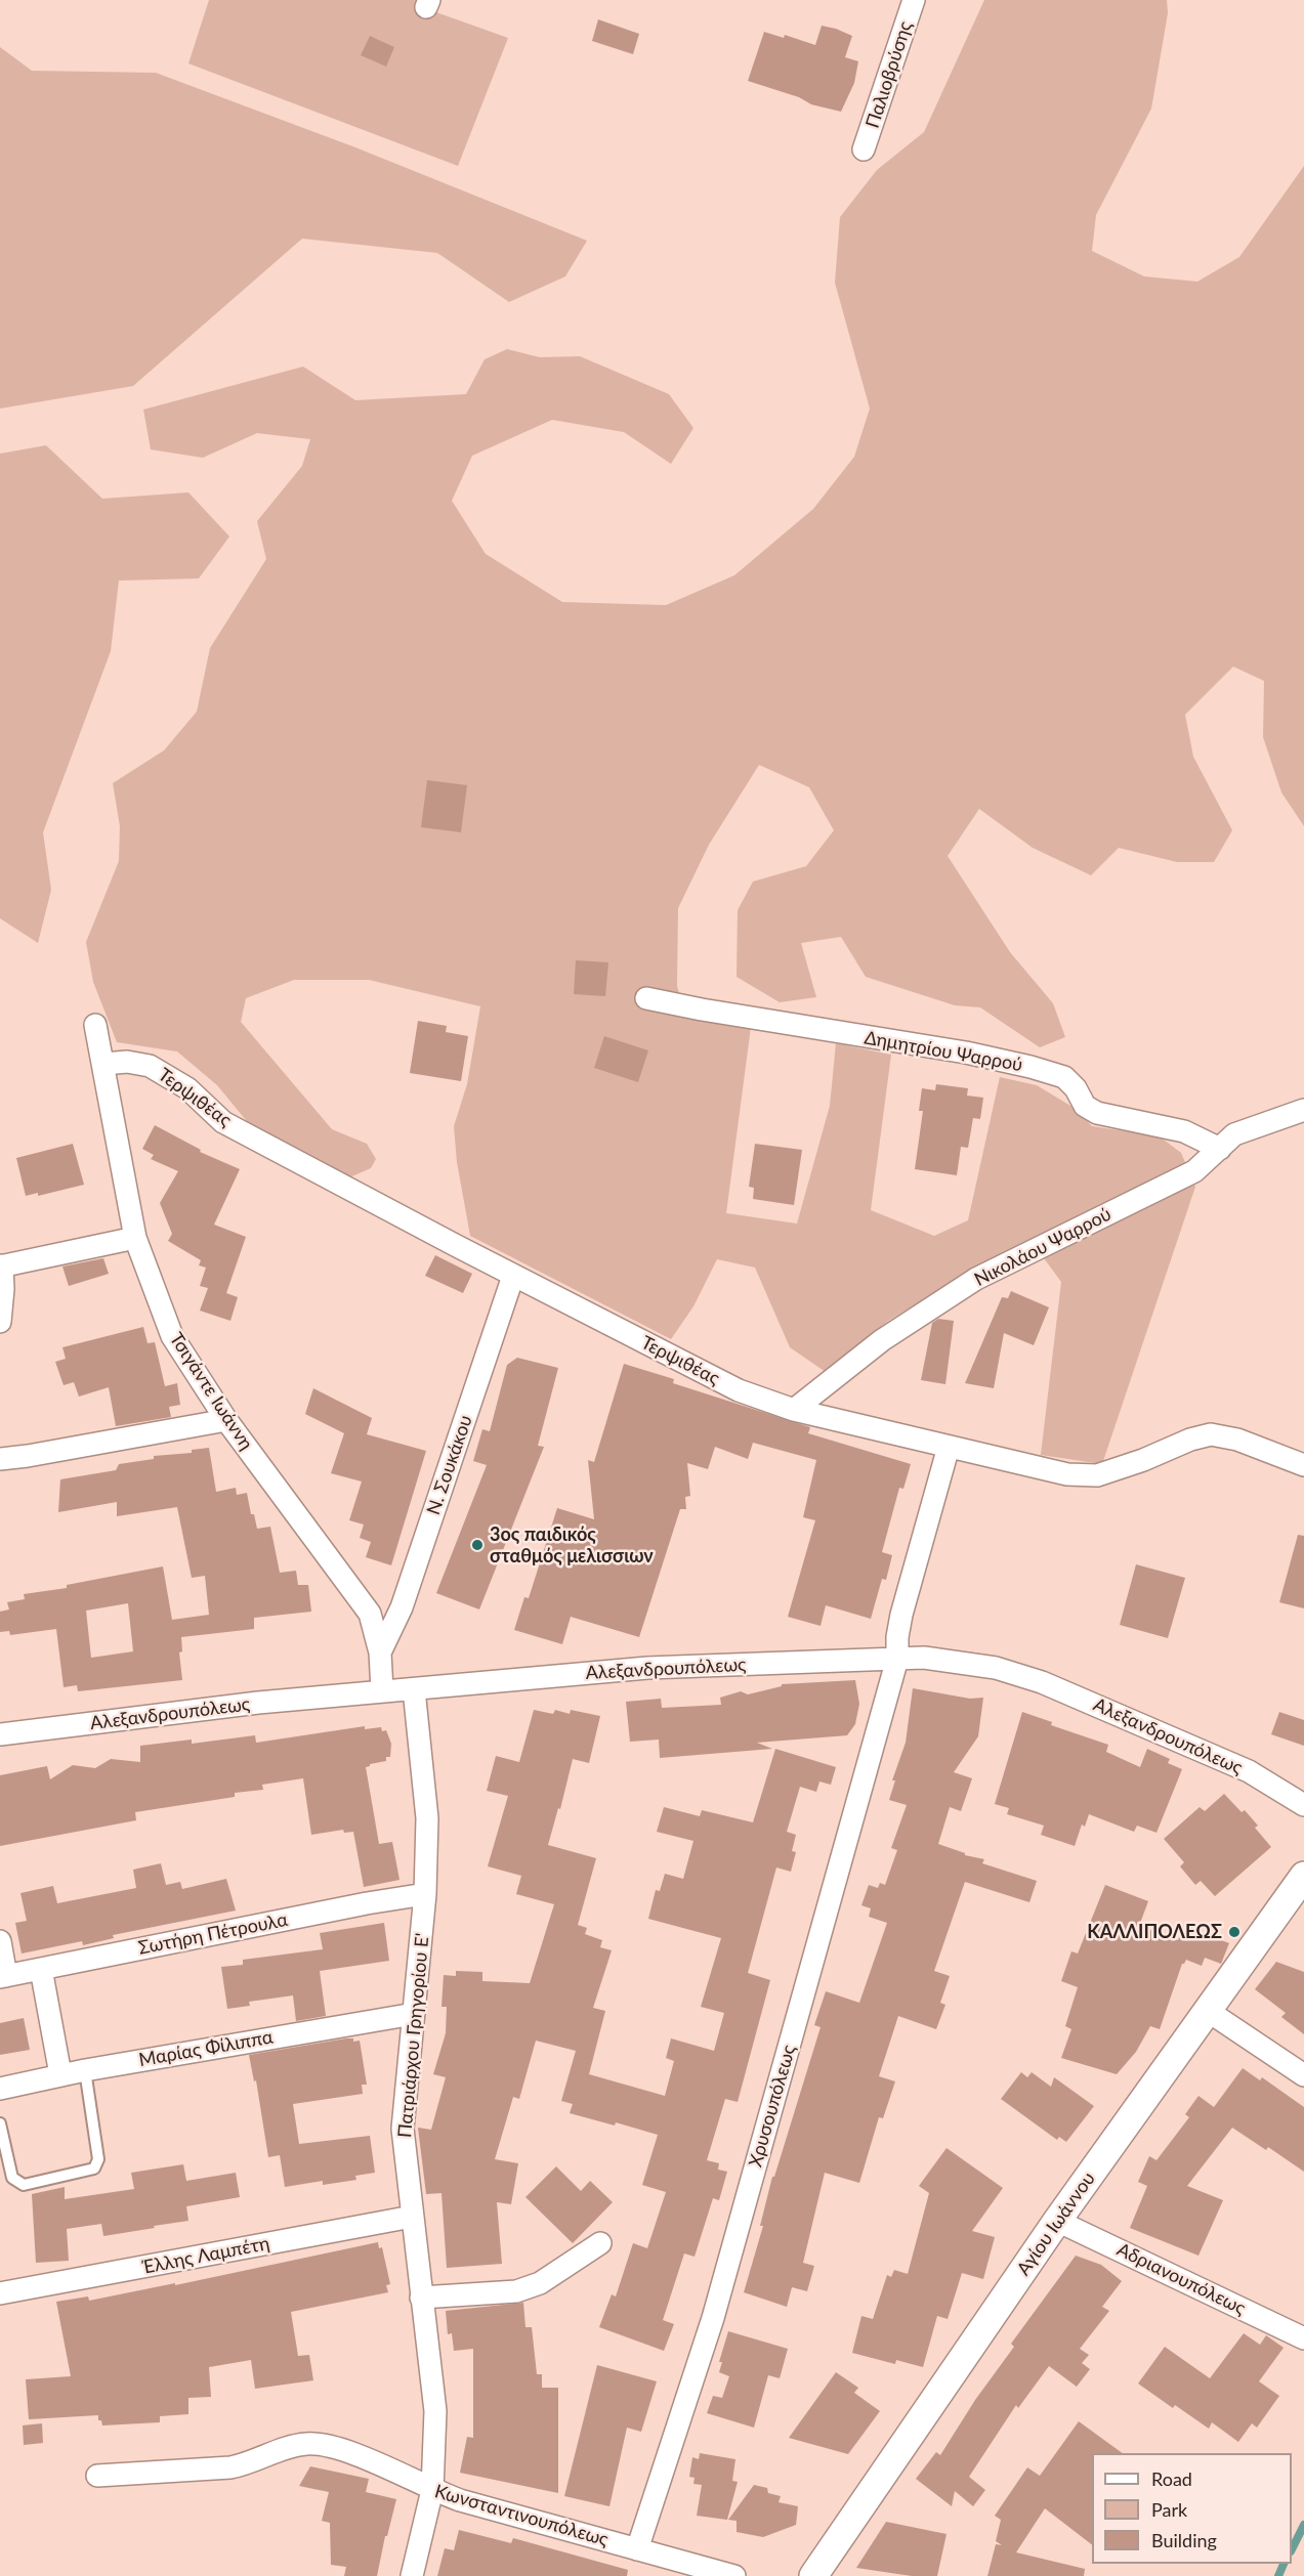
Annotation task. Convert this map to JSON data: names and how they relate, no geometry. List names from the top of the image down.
{
  "streets": {
    "street": [
      "Παλιοβρύσης",
      "Δημητρίου Ψαρρού",
      "Τερψιθέας",
      "Νικολάου Ψαρρού",
      "Τσιγάντε Ιωάννη",
      "Ν. Σουκάκου",
      "Αλεξανδρουπόλεως",
      "Σωτήρη Πέτρουλα",
      "Πατριάρχου Γρηγορίου Ε'",
      "Μαρίας Φίλιππα",
      "Χρυσουπόλεως",
      "Αγίου Ιωάννου",
      "Έλλης Λαμπέτη",
      "Αδριανουπόλεως",
      "Κωνσταντινουπόλεως"
    ]
  },
  "crossings": [
    ["Δημητρίου Ψαρρού", "Νικολάου Ψαρρού"],
    ["Τερψιθέας", "Νικολάου Ψαρρού"],
    ["Τερψιθέας", "Τσιγάντε Ιωάννη"],
    ["Τερψιθέας", "Ν. Σουκάκου"],
    ["Τερψιθέας", "Χρυσουπόλεως"],
    ["Τσιγάντε Ιωάννη", "Ν. Σουκάκου"],
    ["Τσιγάντε Ιωάννη", "Αλεξανδρουπόλεως"],
    ["Αλεξανδρουπόλεως", "Πατριάρχου Γρηγορίου Ε'"],
    ["Αλεξανδρουπόλεως", "Χρυσουπόλεως"],
    ["Σωτήρη Πέτρουλα", "Πατριάρχου Γρηγορίου Ε'"],
    ["Πατριάρχου Γρηγορίου Ε'", "Μαρίας Φίλιππα"],
    ["Πατριάρχου Γρηγορίου Ε'", "Έλλης Λαμπέτη"],
    ["Πατριάρχου Γρηγορίου Ε'", "Κωνσταντινουπόλεως"],
    ["Χρυσουπόλεως", "Κωνσταντινουπόλεως"],
    ["Αγίου Ιωάννου", "Αδριανουπόλεως"]
  ],
  "places": ["3ος παιδικός σταθμός μελισσιων", "ΚΑΛΛΙΠΟΛΕΩΣ"],
  "legend": ["Road", "Park", "Building"]
}
